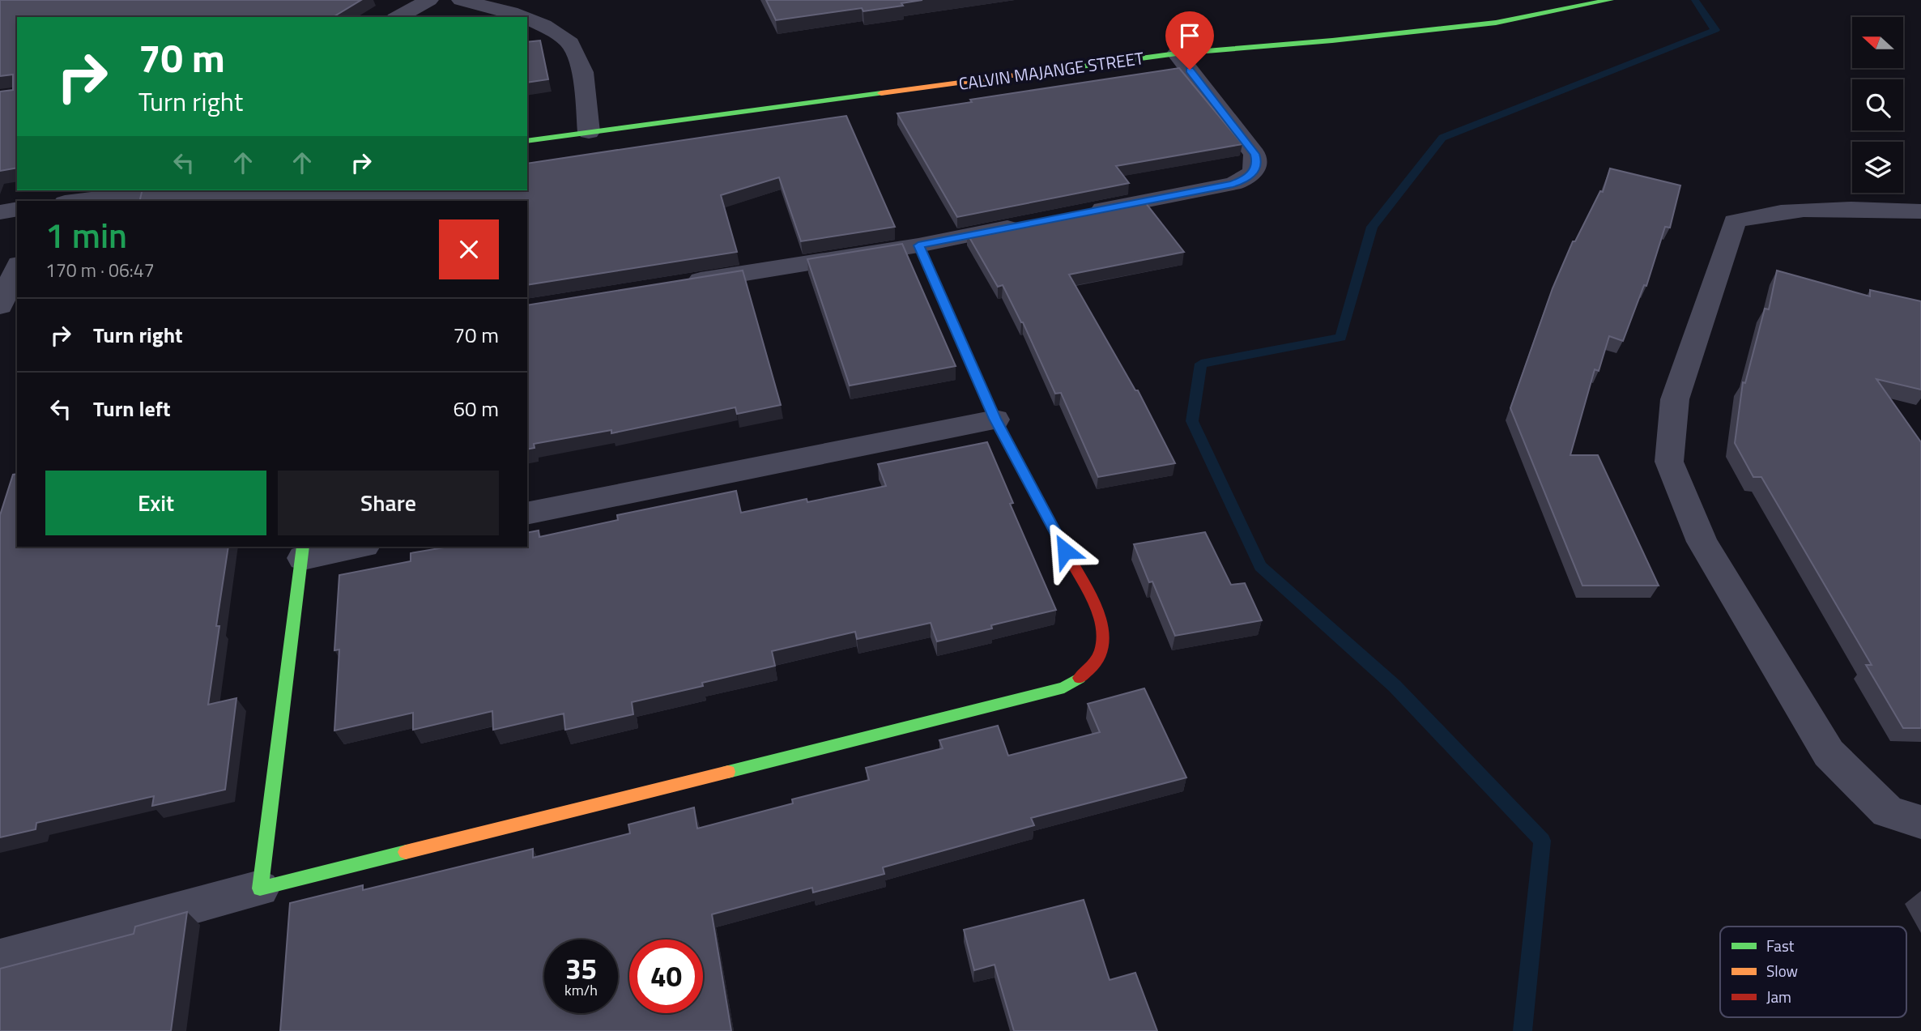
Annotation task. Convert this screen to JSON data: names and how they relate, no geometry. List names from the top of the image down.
{
  "streets": {
    "street": ["CALVIN MAJANGE STREET"]
  },
  "legend": ["Fast", "Slow", "Jam"],
  "north": "left",
  "page": {
    "turn": ["70 m", "Turn right"],
    "heading": ["1 min", "170 m · 06:47"],
    "list": [
      {
        "name": "Turn right",
        "value": "70 m"
      },
      {
        "name": "Turn left",
        "value": "60 m"
      }
    ],
    "buttons": ["Exit", "Share"],
    "speed": "35 km/h",
    "limit": "40"
  }
}
